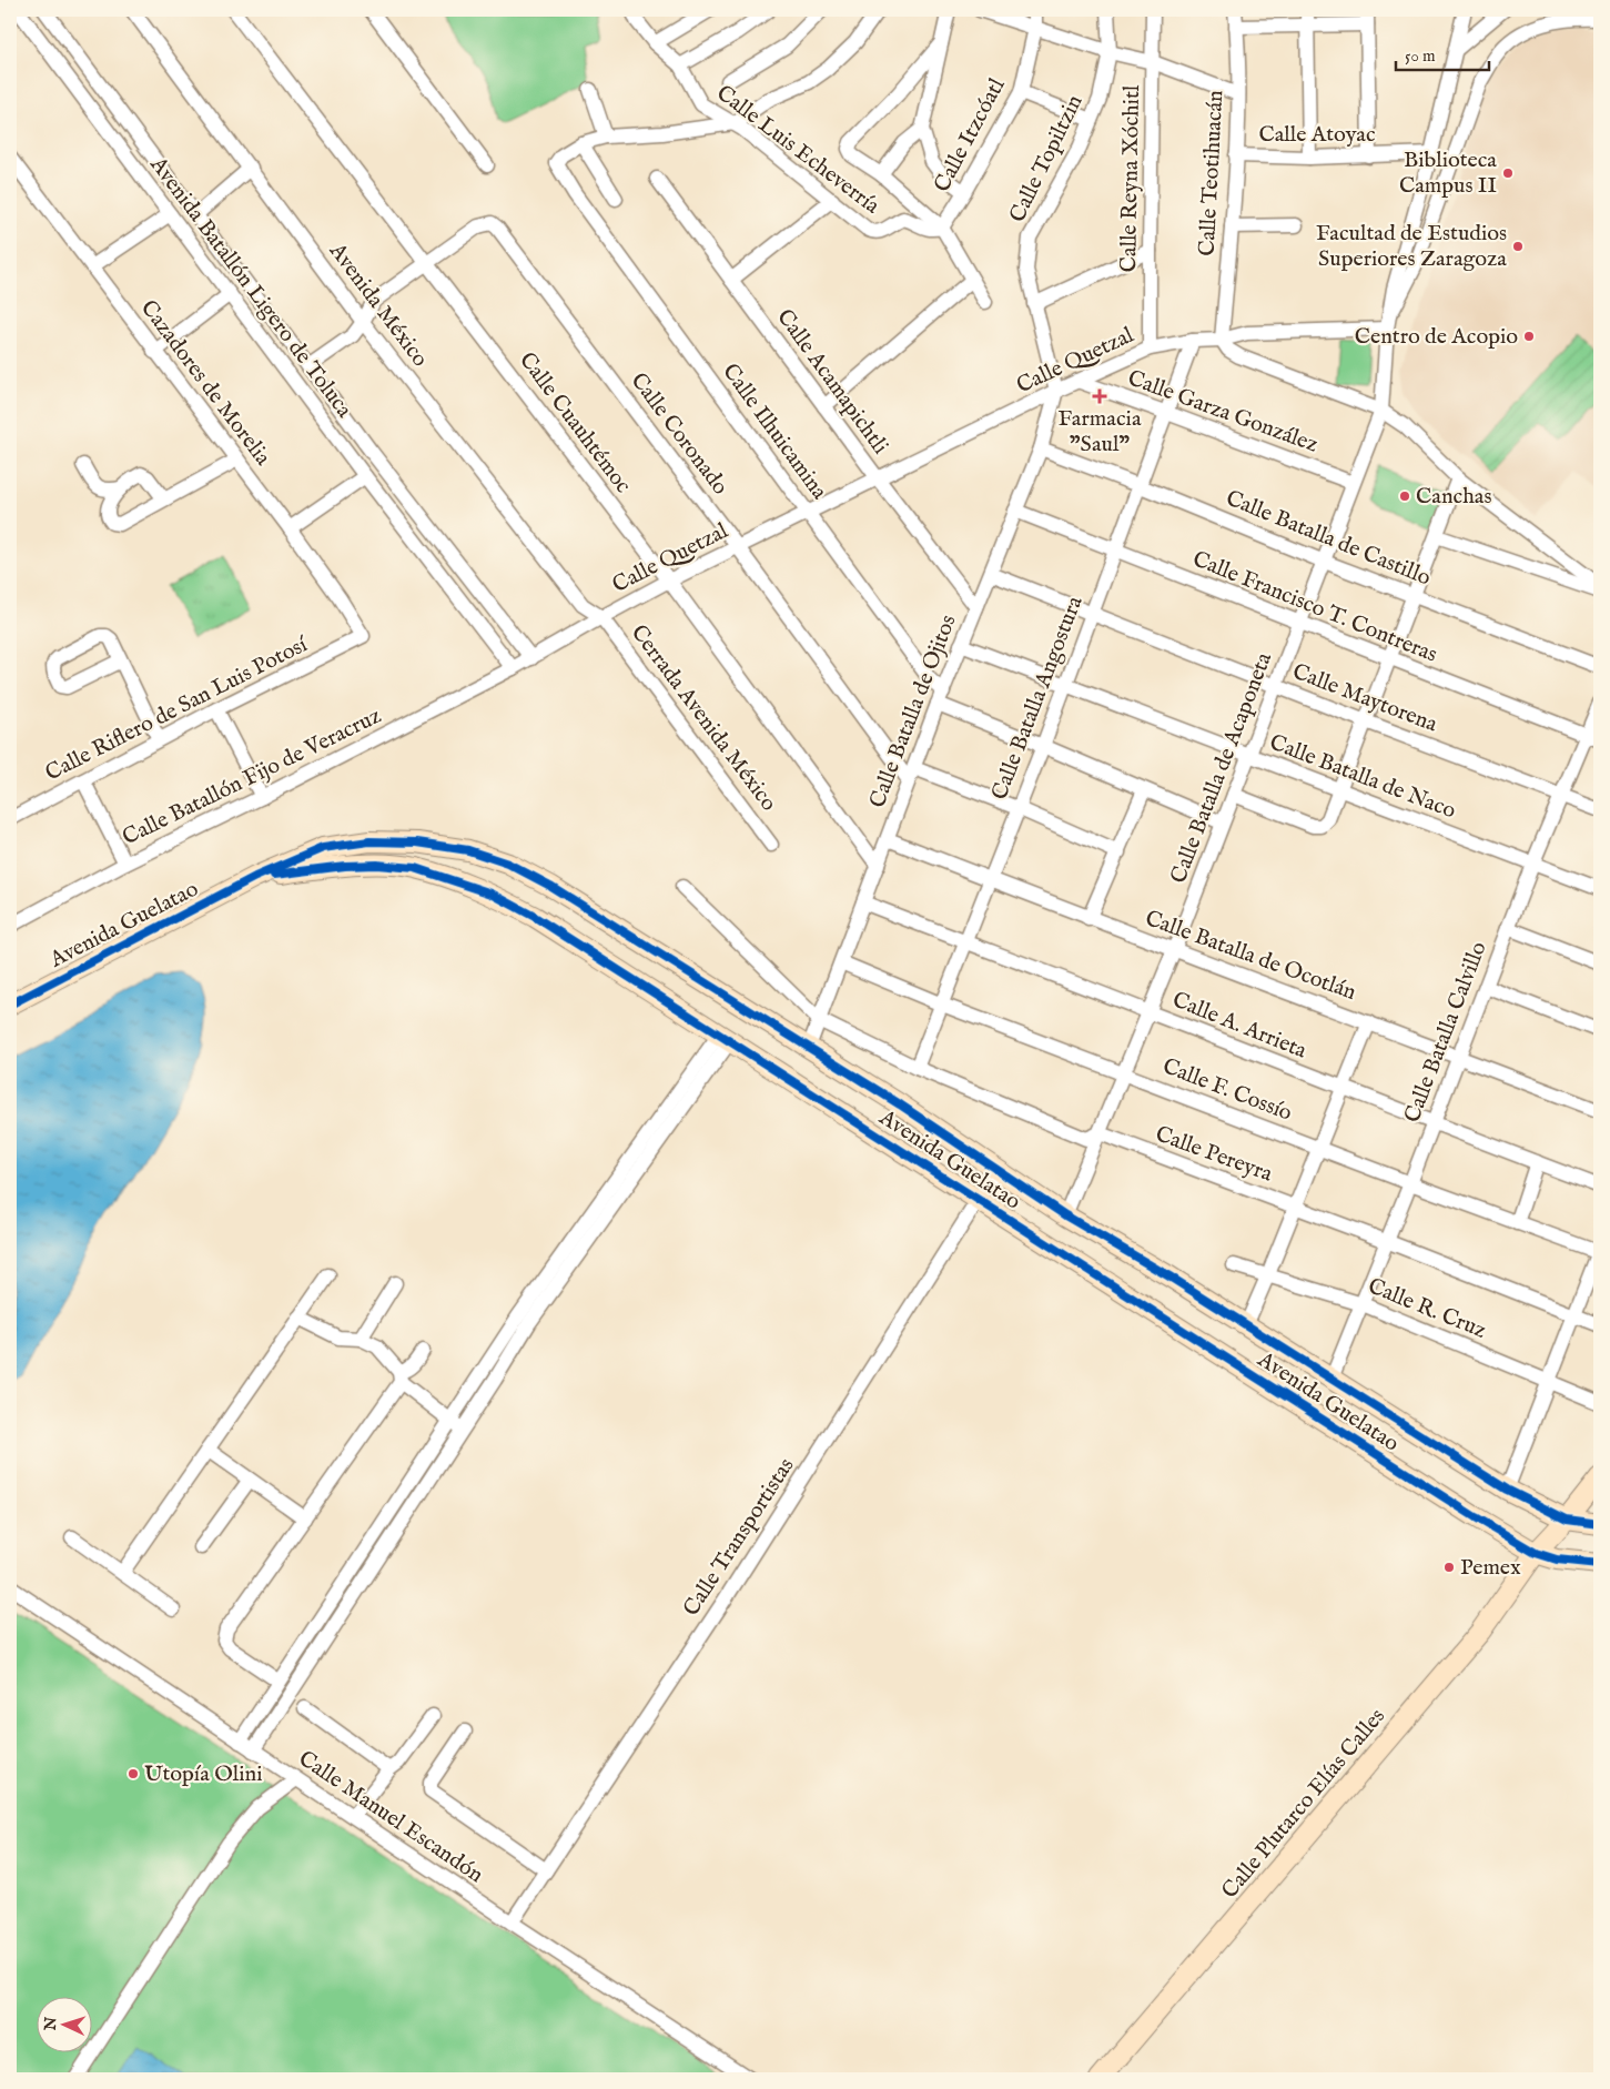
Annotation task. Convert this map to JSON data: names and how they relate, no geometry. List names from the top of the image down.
{
  "streets": {
    "main road": ["Avenida Guelatao", "Calle Plutarco Elías Calles"],
    "street": [
      "Calle Atoyac",
      "Calle Itzcóatl",
      "Calle Luis Echeverría",
      "Calle Topiltzin",
      "Calle Teotihuacán",
      "Calle Reyna Xóchitl",
      "Avenida Batallón Ligero de Toluca",
      "Avenida México",
      "Calle Quetzal",
      "Calle Acamapichtli",
      "Cazadores de Morelia",
      "Calle Garza González",
      "Calle Cuauhtémoc",
      "Calle Ilhuicamina",
      "Calle Coronado",
      "Calle Batalla de Castillo",
      "Calle Francisco T. Contreras",
      "Calle Batalla Angostura",
      "Calle Maytorena",
      "Calle Riflero de San Luis Potosí",
      "Calle Batalla de Ojitos",
      "Cerrada Avenida México",
      "Calle Batalla de Acaponeta",
      "Calle Batallón Fijo de Veracruz",
      "Calle Batalla de Naco",
      "Calle Batalla de Ocotlán",
      "Calle A. Arrieta",
      "Calle Batalla Calvillo",
      "Calle F. Cossío",
      "Calle Pereyra",
      "Calle R. Cruz",
      "Calle Transportistas",
      "Calle Manuel Escandón"
    ]
  },
  "crossings": [
    ["Calle Atoyac", "Calle Teotihuacán"],
    ["Calle Itzcóatl", "Calle Luis Echeverría"],
    ["Calle Topiltzin", "Calle Quetzal"],
    ["Calle Topiltzin", "Calle Batalla de Ojitos"],
    ["Calle Teotihuacán", "Calle Quetzal"],
    ["Calle Reyna Xóchitl", "Calle Quetzal"],
    ["Avenida Batallón Ligero de Toluca", "Calle Quetzal"],
    ["Avenida Batallón Ligero de Toluca", "Calle Batallón Fijo de Veracruz"],
    ["Avenida México", "Calle Quetzal"],
    ["Avenida México", "Cerrada Avenida México"],
    ["Calle Quetzal", "Calle Acamapichtli"],
    ["Calle Quetzal", "Calle Garza González"],
    ["Calle Quetzal", "Calle Cuauhtémoc"],
    ["Calle Quetzal", "Calle Ilhuicamina"],
    ["Calle Quetzal", "Calle Coronado"],
    ["Calle Quetzal", "Calle Batalla Angostura"],
    ["Calle Quetzal", "Calle Batalla de Ojitos"],
    ["Calle Quetzal", "Cerrada Avenida México"],
    ["Calle Quetzal", "Calle Batalla de Acaponeta"],
    ["Calle Quetzal", "Calle Batallón Fijo de Veracruz"],
    ["Calle Acamapichtli", "Calle Batalla de Ojitos"],
    ["Cazadores de Morelia", "Calle Riflero de San Luis Potosí"],
    ["Calle Garza González", "Calle Batalla Angostura"],
    ["Calle Garza González", "Calle Batalla de Acaponeta"],
    ["Calle Cuauhtémoc", "Calle Coronado"],
    ["Calle Cuauhtémoc", "Calle Batalla de Ojitos"],
    ["Calle Ilhuicamina", "Calle Batalla de Ojitos"],
    ["Calle Coronado", "Calle Batalla de Ojitos"],
    ["Calle Batalla de Castillo", "Calle Batalla Angostura"],
    ["Calle Batalla de Castillo", "Calle Batalla de Ojitos"],
    ["Calle Batalla de Castillo", "Calle Batalla de Acaponeta"],
    ["Calle Francisco T. Contreras", "Calle Batalla Angostura"],
    ["Calle Francisco T. Contreras", "Calle Batalla de Ojitos"],
    ["Calle Francisco T. Contreras", "Calle Batalla de Acaponeta"],
    ["Calle Francisco T. Contreras", "Calle Batalla Calvillo"],
    ["Calle Batalla Angostura", "Calle Maytorena"],
    ["Calle Batalla Angostura", "Calle Batalla de Naco"],
    ["Calle Batalla Angostura", "Calle Batalla de Ocotlán"],
    ["Calle Batalla Angostura", "Calle A. Arrieta"],
    ["Calle Batalla Angostura", "Calle F. Cossío"],
    ["Calle Batalla Angostura", "Calle Pereyra"],
    ["Calle Maytorena", "Calle Batalla de Ojitos"],
    ["Calle Maytorena", "Calle Batalla de Acaponeta"],
    ["Calle Maytorena", "Calle Batalla Calvillo"],
    ["Calle Batalla de Ojitos", "Calle Batalla de Naco"],
    ["Calle Batalla de Ojitos", "Avenida Guelatao"],
    ["Calle Batalla de Ojitos", "Calle Batalla de Ocotlán"],
    ["Calle Batalla de Ojitos", "Calle A. Arrieta"],
    ["Calle Batalla de Ojitos", "Calle F. Cossío"],
    ["Calle Batalla de Ojitos", "Calle Pereyra"],
    ["Calle Batalla de Acaponeta", "Calle Batalla de Naco"],
    ["Calle Batalla de Acaponeta", "Avenida Guelatao"],
    ["Calle Batalla de Acaponeta", "Calle Batalla de Ocotlán"],
    ["Calle Batalla de Acaponeta", "Calle A. Arrieta"],
    ["Calle Batalla de Acaponeta", "Calle F. Cossío"],
    ["Calle Batalla de Acaponeta", "Calle Pereyra"],
    ["Calle Batalla de Naco", "Calle Batalla Calvillo"],
    ["Avenida Guelatao", "Calle Batalla Calvillo"],
    ["Avenida Guelatao", "Calle Transportistas"],
    ["Avenida Guelatao", "Calle Plutarco Elías Calles"],
    ["Calle Batalla de Ocotlán", "Calle Batalla Calvillo"],
    ["Calle A. Arrieta", "Calle Batalla Calvillo"],
    ["Calle Batalla Calvillo", "Calle F. Cossío"],
    ["Calle Batalla Calvillo", "Calle Pereyra"],
    ["Calle Batalla Calvillo", "Calle R. Cruz"],
    ["Calle Transportistas", "Calle Manuel Escandón"]
  ],
  "places": {
    "other": [
      "Biblioteca Campus II",
      "Facultad de Estudios Superiores Zaragoza",
      "Centro de Acopio",
      "Canchas",
      "Pemex",
      "Utopía Olini"
    ],
    "health": ["Farmacia \"Saul\""]
  },
  "scale_bar": "50 m",
  "north": "left"
}
